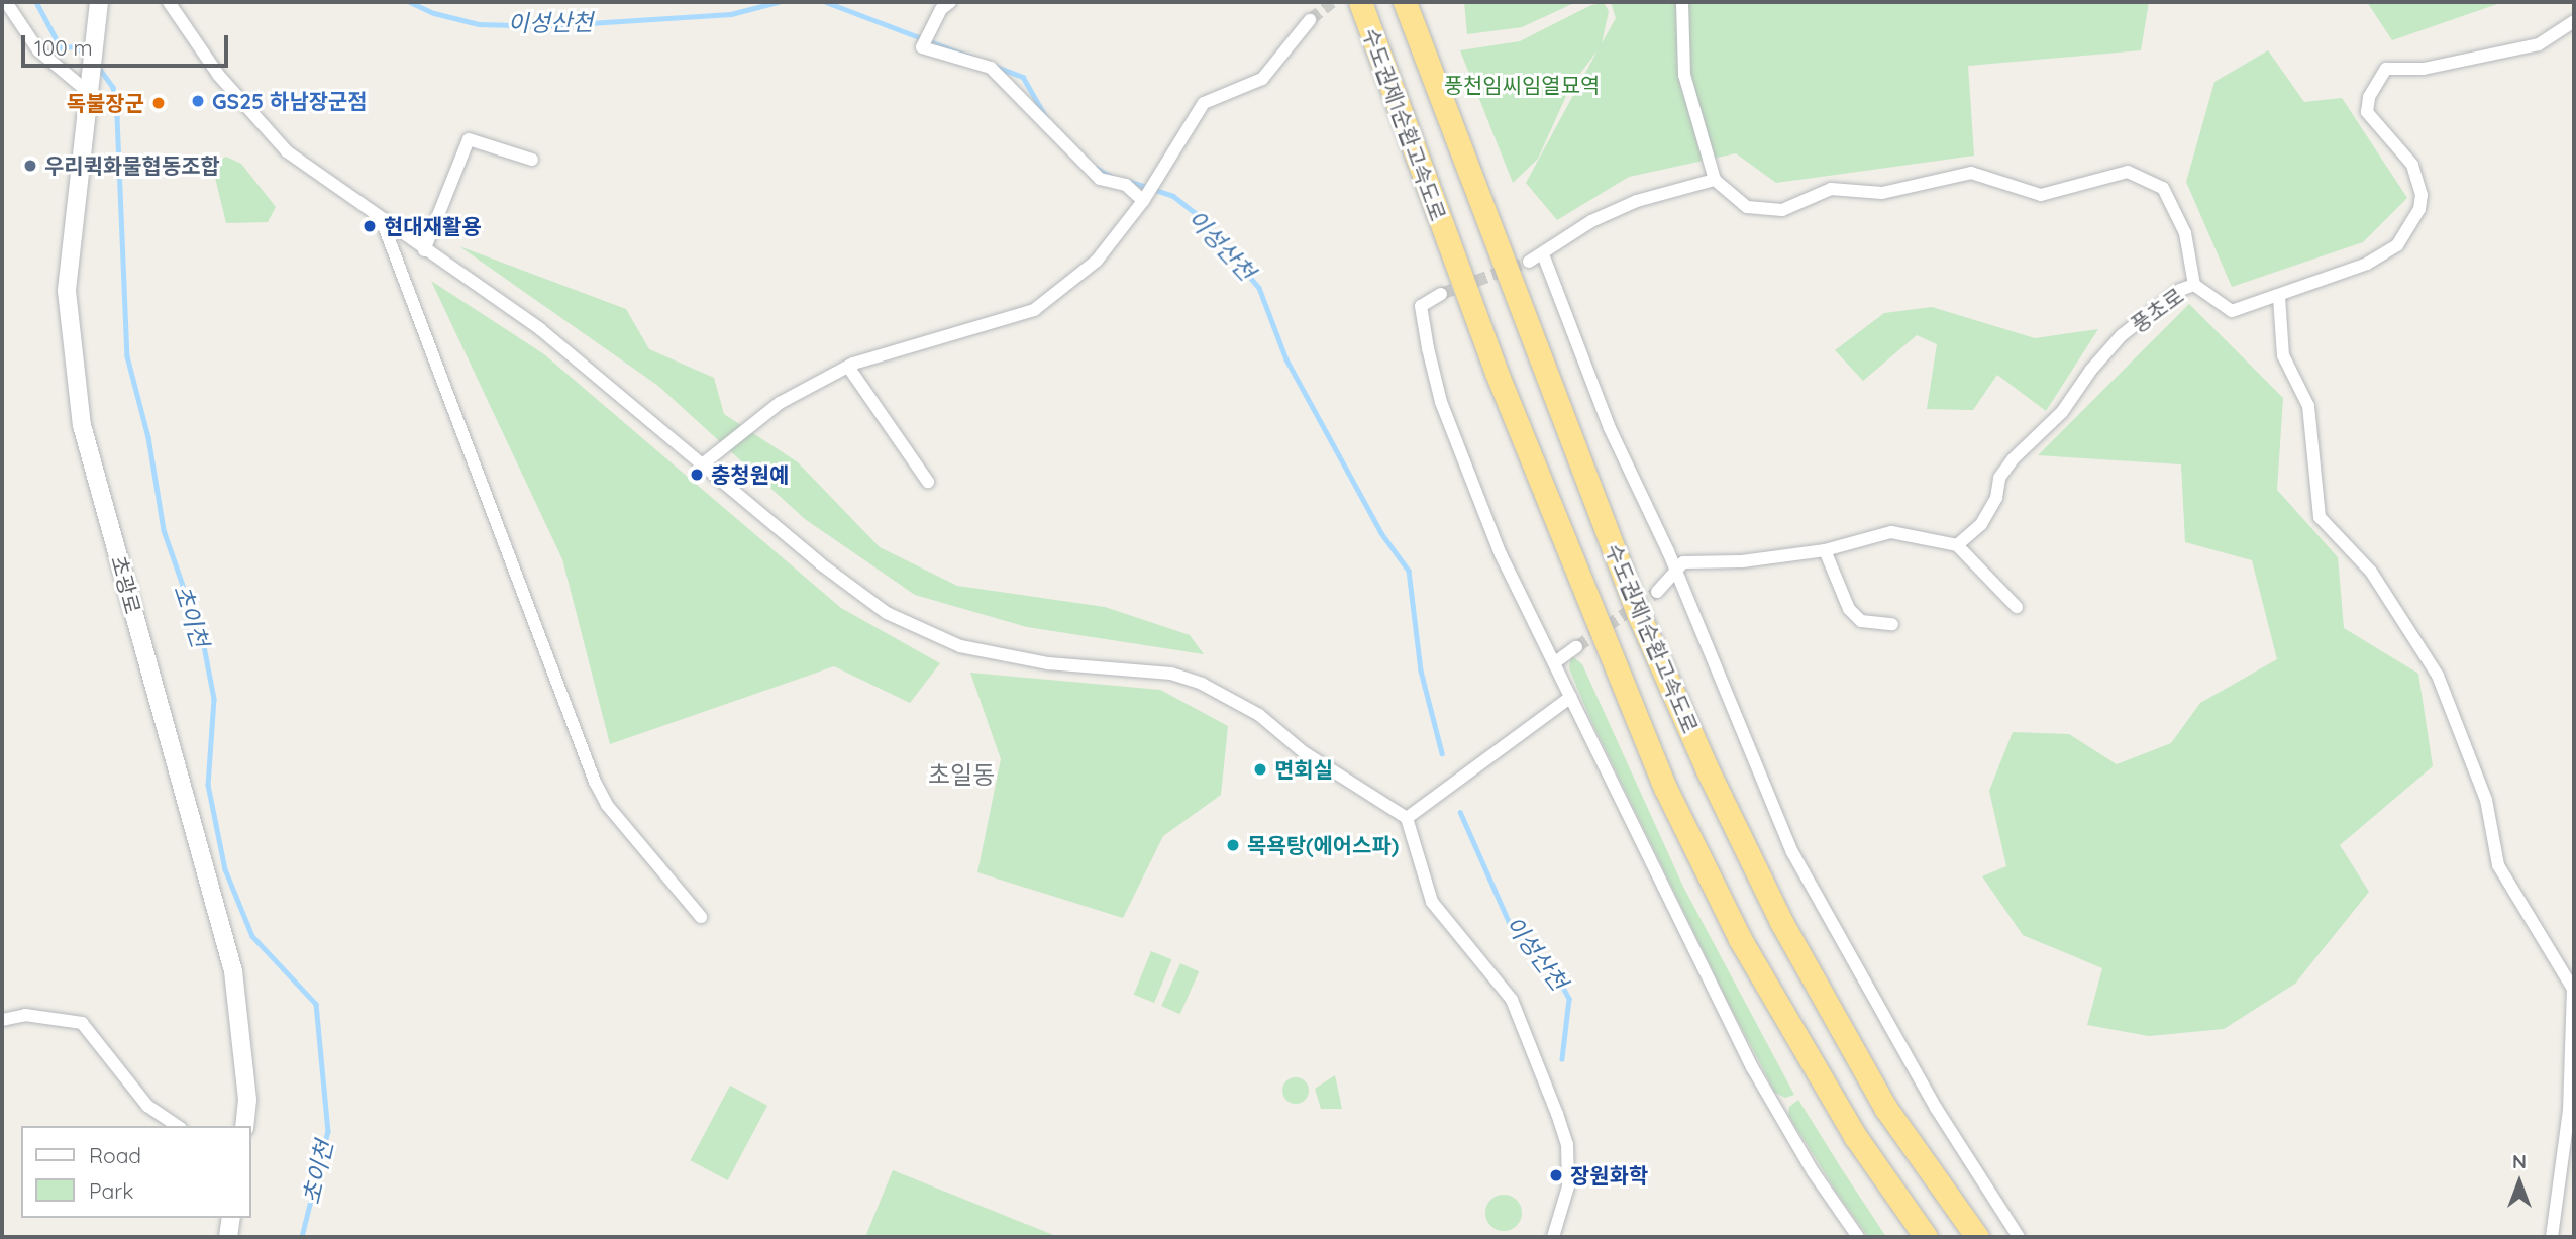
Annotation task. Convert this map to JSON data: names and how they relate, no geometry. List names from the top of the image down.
{
  "streets": {
    "highway": ["수도권제1순환고속도로"],
    "street": ["풍초로", "초광로"]
  },
  "districts": ["초일동"],
  "water": ["이성산천", "초이천"],
  "parks": ["풍천임씨임열묘역"],
  "places": [
    "GS25 하남장군점",
    "독불장군",
    "우리퀵화물협동조합",
    "현대재활용",
    "충청원예",
    "면회실",
    "목욕탕(에어스파)",
    "장원화학"
  ],
  "legend": ["Road", "Park"],
  "scale_bar": "100 m",
  "north": "top"
}
